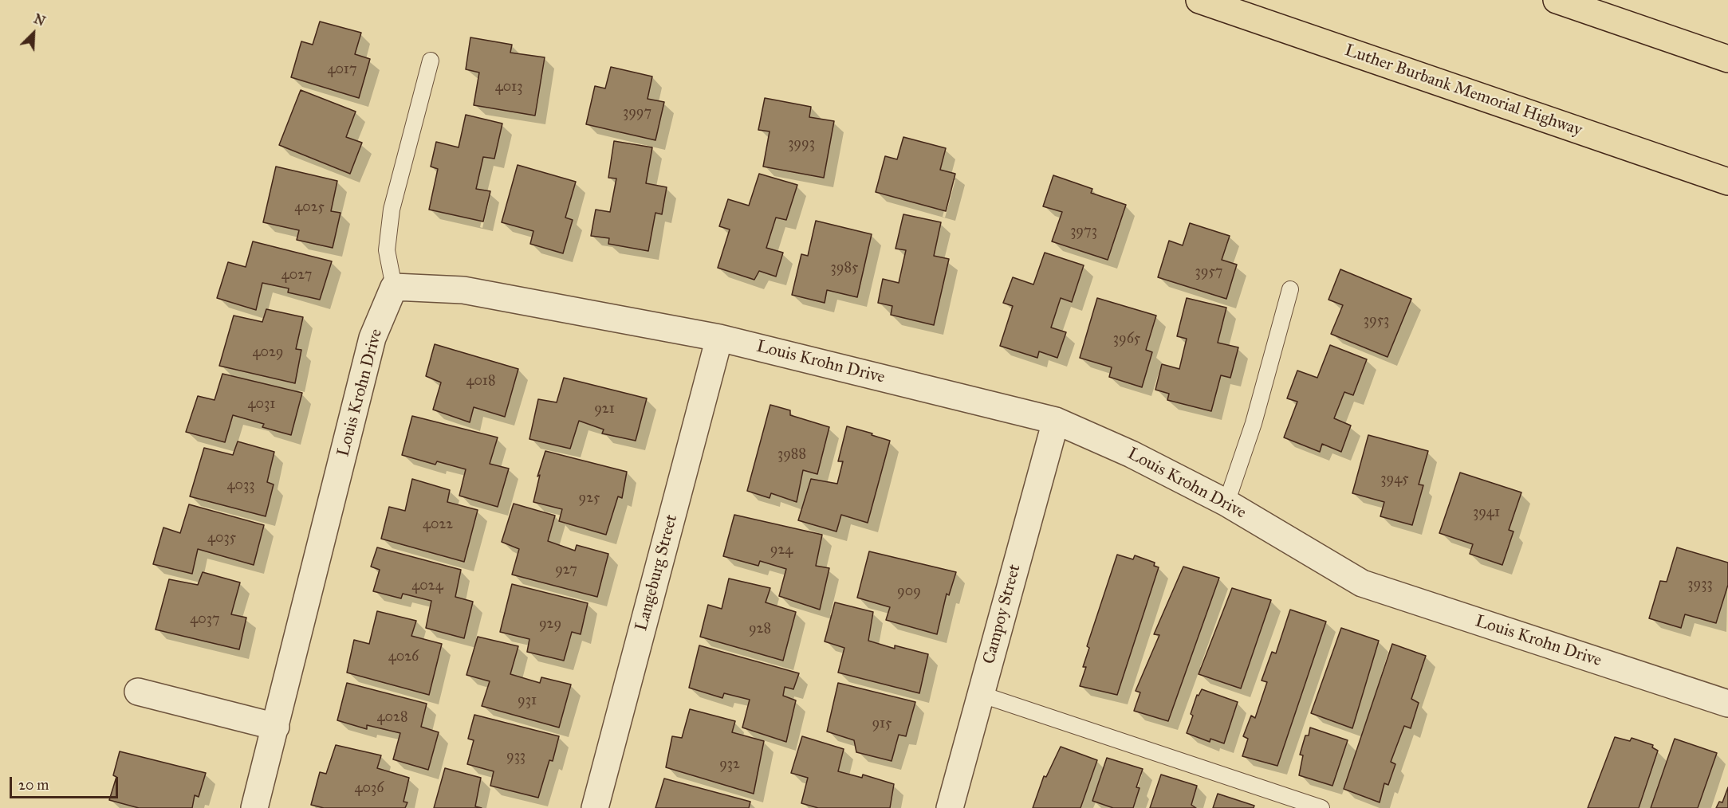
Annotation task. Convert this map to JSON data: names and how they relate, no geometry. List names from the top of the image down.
{
  "streets": {
    "highway": ["Luther Burbank Memorial Highway"],
    "street": ["Louis Krohn Drive", "Langeburg Street", "Campoy Street"]
  },
  "crossings": [
    ["Louis Krohn Drive", "Langeburg Street"],
    ["Louis Krohn Drive", "Campoy Street"]
  ],
  "house_numbers": [
    "4017",
    "4013",
    "3997",
    "3993",
    "4025",
    "3973",
    "3985",
    "3957",
    "4027",
    "3953",
    "3965",
    "4029",
    "4018",
    "4031",
    "921",
    "3988",
    "3945",
    "4033",
    "925",
    "3941",
    "4022",
    "4035",
    "924",
    "927",
    "3933",
    "4024",
    "909",
    "4037",
    "929",
    "928",
    "4026",
    "931",
    "4028",
    "915",
    "933",
    "932",
    "4036"
  ],
  "scale_bar": "20 m",
  "north": "top right"
}
